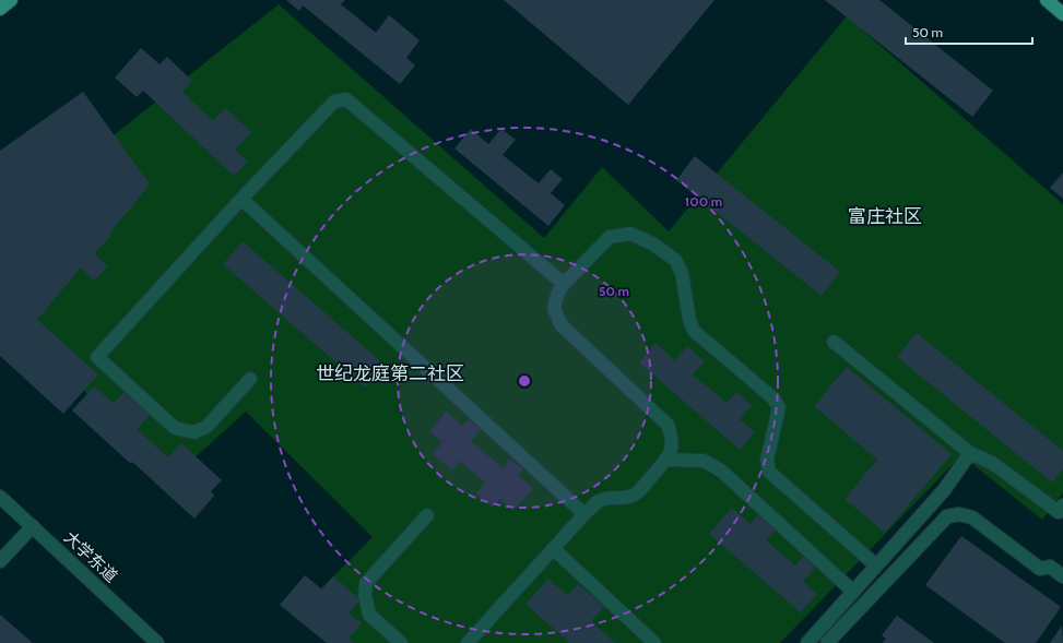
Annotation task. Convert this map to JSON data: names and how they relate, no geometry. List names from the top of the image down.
{
  "streets": {
    "street": ["大学东道"]
  },
  "districts": ["富庄社区", "世纪龙庭第二社区"],
  "scale_bar": "50 m",
  "rings": ["100 m", "50 m"]
}
